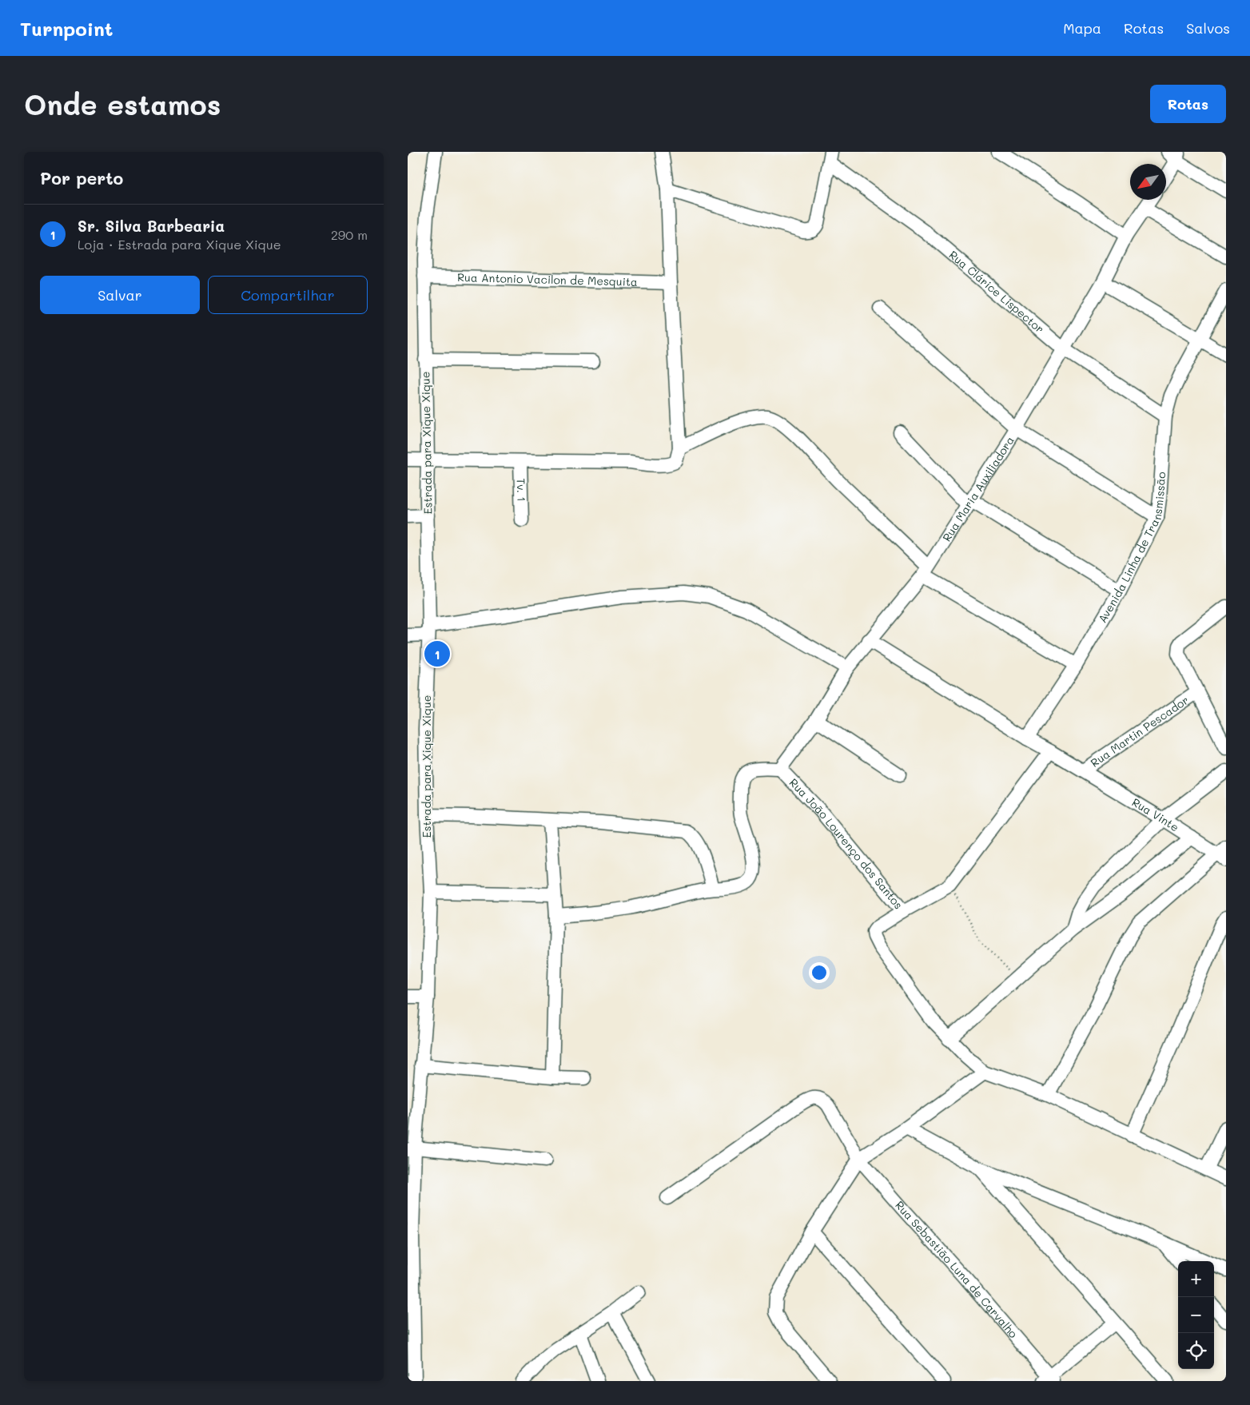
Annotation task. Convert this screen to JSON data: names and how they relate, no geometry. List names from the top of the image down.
{
  "streets": {
    "street": [
      "Rua Antonio Vacilon de Mesquita",
      "Rua Clárice Lispector",
      "Estrada para Xique Xique",
      "Rua Maria Auxiliadora",
      "Tv. 1",
      "Avenida Linha de Transmissão",
      "Rua Martin Pescador",
      "Rua Vinte",
      "Rua João Lourenço dos Santos",
      "Rua Sebastião Luna de Carvalho"
    ]
  },
  "crossings": [
    ["Rua Antonio Vacilon de Mesquita", "Estrada para Xique Xique"],
    ["Rua Clárice Lispector", "Rua Maria Auxiliadora"],
    ["Rua Clárice Lispector", "Avenida Linha de Transmissão"],
    ["Rua Maria Auxiliadora", "Rua Vinte"],
    ["Rua Maria Auxiliadora", "Rua João Lourenço dos Santos"],
    ["Avenida Linha de Transmissão", "Rua Vinte"],
    ["Rua Martin Pescador", "Rua Vinte"]
  ],
  "north": "bottom left",
  "page": {
    "header": "Turnpoint",
    "nav": ["Mapa", "Rotas", "Salvos"],
    "buttons": [
      "Rotas",
      ["Salvar", "Compartilhar"]
    ],
    "title": "Onde estamos",
    "heading": "Por perto",
    "list": [
      {
        "mark": "1",
        "name": "Sr. Silva Barbearia",
        "note": "Loja · Estrada para Xique Xique",
        "value": "290 m"
      }
    ],
    "pins": "1",
    "map_buttons": ["+", "−"]
  }
}
